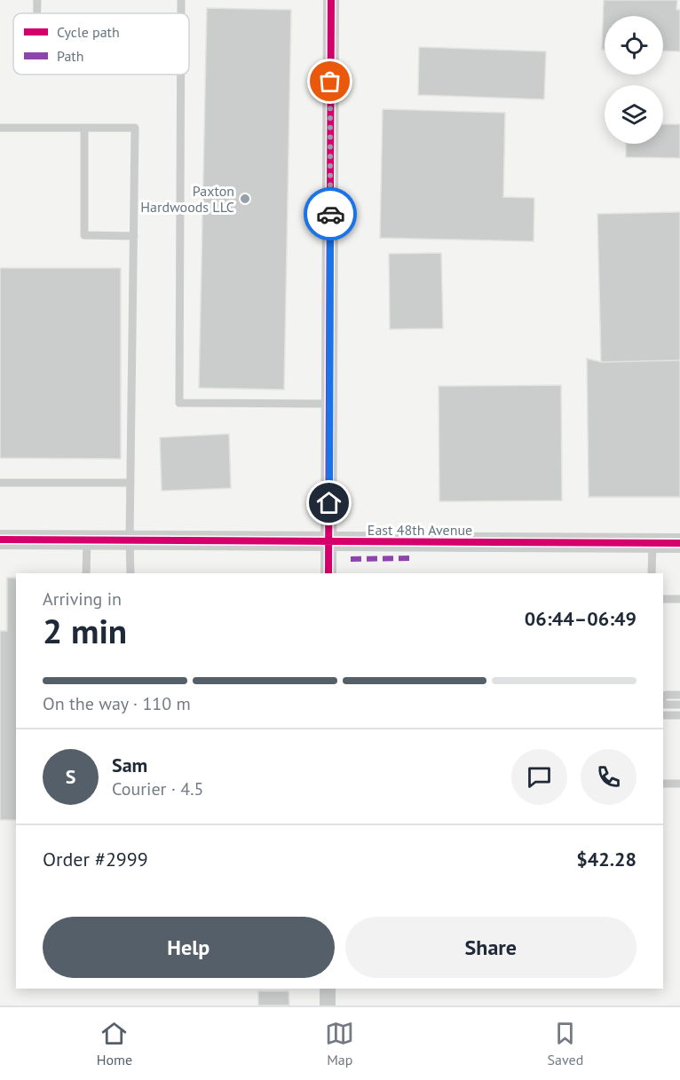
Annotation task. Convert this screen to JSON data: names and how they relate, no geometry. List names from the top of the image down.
{
  "streets": {
    "street": ["East 48th Avenue"]
  },
  "places": ["Paxton Hardwoods LLC"],
  "legend": ["Cycle path", "Path"],
  "page": {
    "heading": ["2 min", "Arriving in", "06:44–06:49"],
    "panel": [
      "Sam",
      "Courier · 4.5",
      "Order #2999",
      "$42.28"
    ],
    "bar": "On the way · 110 m",
    "round": "S",
    "buttons": ["Help", "Share"],
    "tabs": ["Home", "Map", "Saved"]
  }
}
